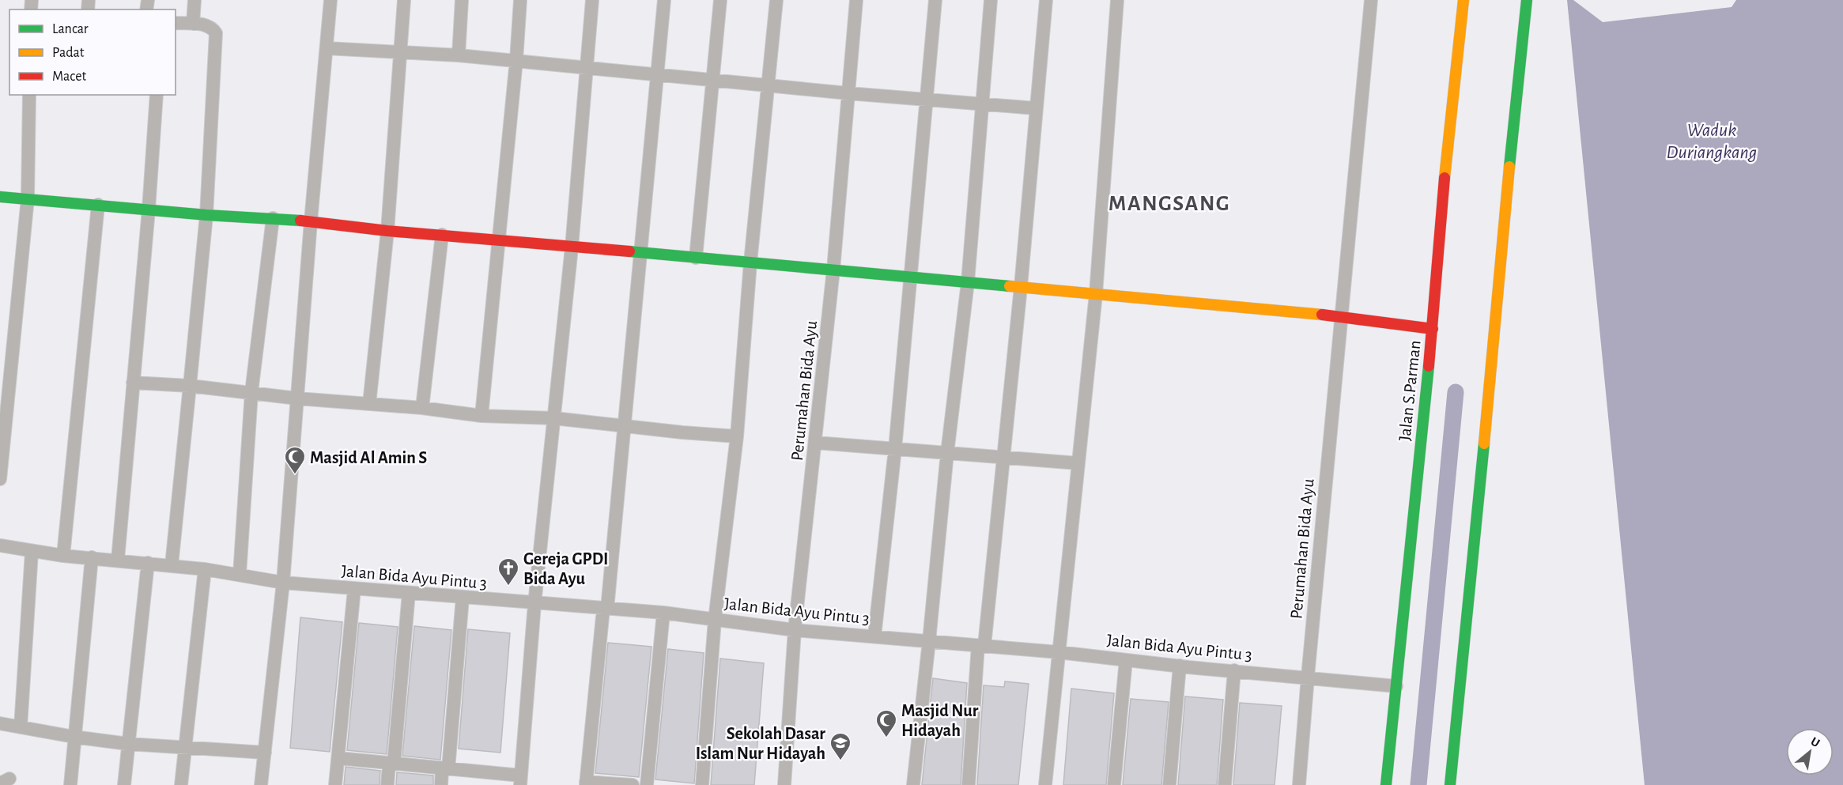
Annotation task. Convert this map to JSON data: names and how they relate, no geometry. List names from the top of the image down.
{
  "streets": {
    "main road": ["Jalan S.Parman"],
    "street": ["Perumahan Bida Ayu", "Jalan Bida Ayu Pintu 3"]
  },
  "crossings": [
    ["Perumahan Bida Ayu", "Jalan Bida Ayu Pintu 3"],
    ["Jalan S.Parman", "Jalan Bida Ayu Pintu 3"]
  ],
  "districts": ["MANGSANG"],
  "water": ["Waduk Duriangkang"],
  "places": {
    "mosque": ["Masjid Al Amin S", "Masjid Nur Hidayah"],
    "church": ["Gereja GPDI Bida Ayu"],
    "school or university": ["Sekolah Dasar Islam Nur Hidayah"]
  },
  "legend": ["Lancar", "Padat", "Macet"],
  "north": "top right"
}
